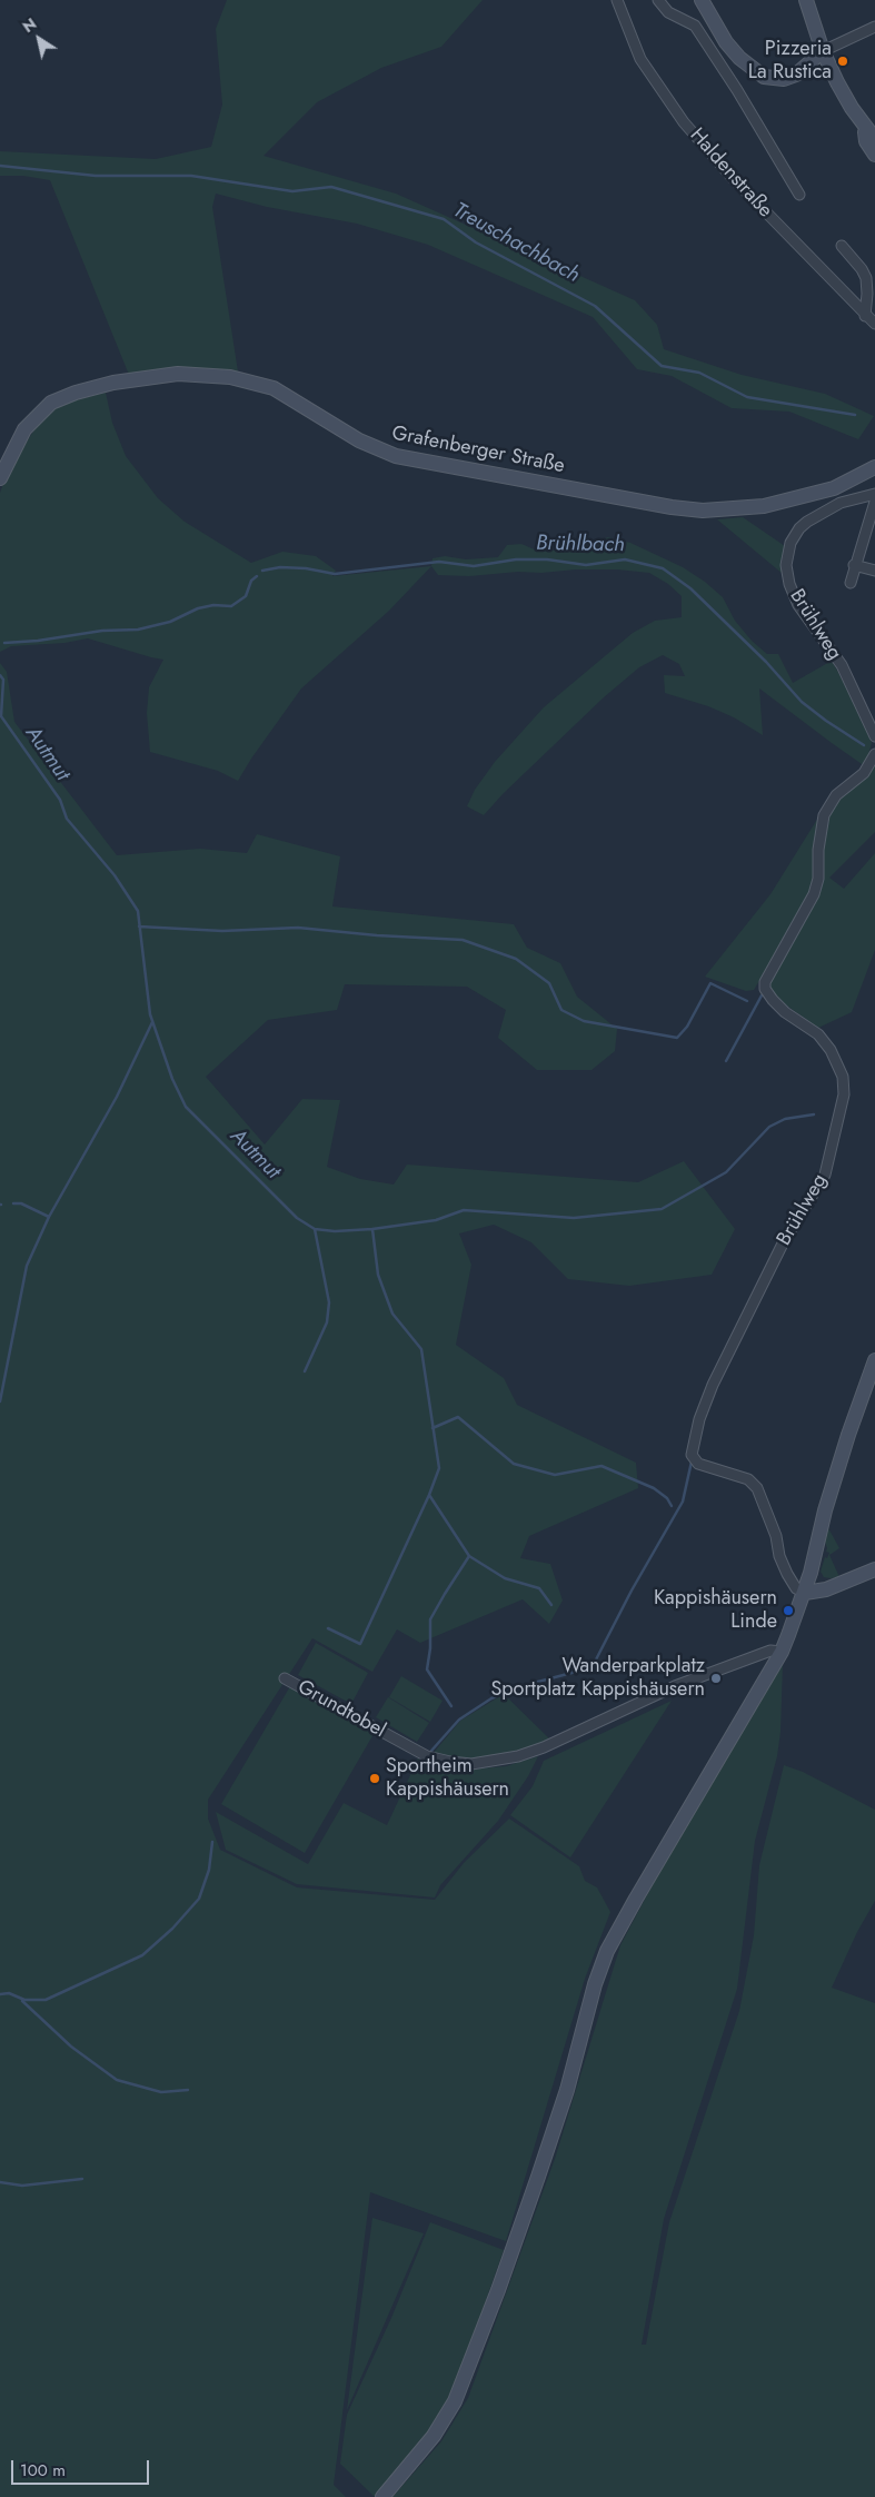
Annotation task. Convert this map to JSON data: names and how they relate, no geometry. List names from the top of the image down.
{
  "streets": {
    "main road": ["Grafenberger Straße"],
    "street": ["Haldenstraße", "Brühlweg", "Grundtobel"]
  },
  "water": ["Treuschachbach", "Brühlbach", "Autmut"],
  "places": [
    "Pizzeria La Rustica",
    "Kappishäusern Linde",
    "Wanderparkplatz Sportplatz Kappishäusern",
    "Sportheim Kappishäusern"
  ],
  "scale_bar": "100 m",
  "north": "top left"
}
